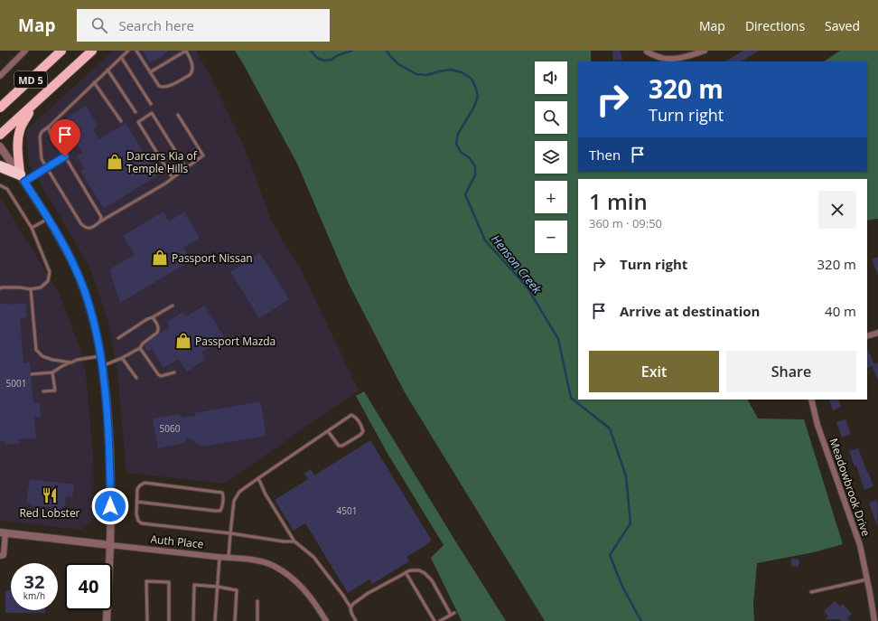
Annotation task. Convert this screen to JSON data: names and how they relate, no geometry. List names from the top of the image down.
{
  "streets": {
    "highway": ["MD 5"],
    "street": ["Meadowbrook Drive", "Auth Place"]
  },
  "water": ["Henson Creek"],
  "places": {
    "shop": ["Darcars Kia of Temple Hills", "Passport Nissan", "Passport Mazda"],
    "restaurant": ["Red Lobster"]
  },
  "house_numbers": ["5001", "5060", "4501"],
  "page": {
    "header": "Map",
    "search": "Search here",
    "nav": ["Map", "Directions", "Saved"],
    "map_buttons": ["+", "−"],
    "turn": ["320 m", "Turn right"],
    "then": "Then",
    "heading": ["1 min", "360 m · 09:50"],
    "list": [
      {
        "name": "Turn right",
        "value": "320 m"
      },
      {
        "name": "Arrive at destination",
        "value": "40 m"
      }
    ],
    "buttons": ["Exit", "Share"],
    "speed": "32 km/h",
    "limit": "40"
  }
}
